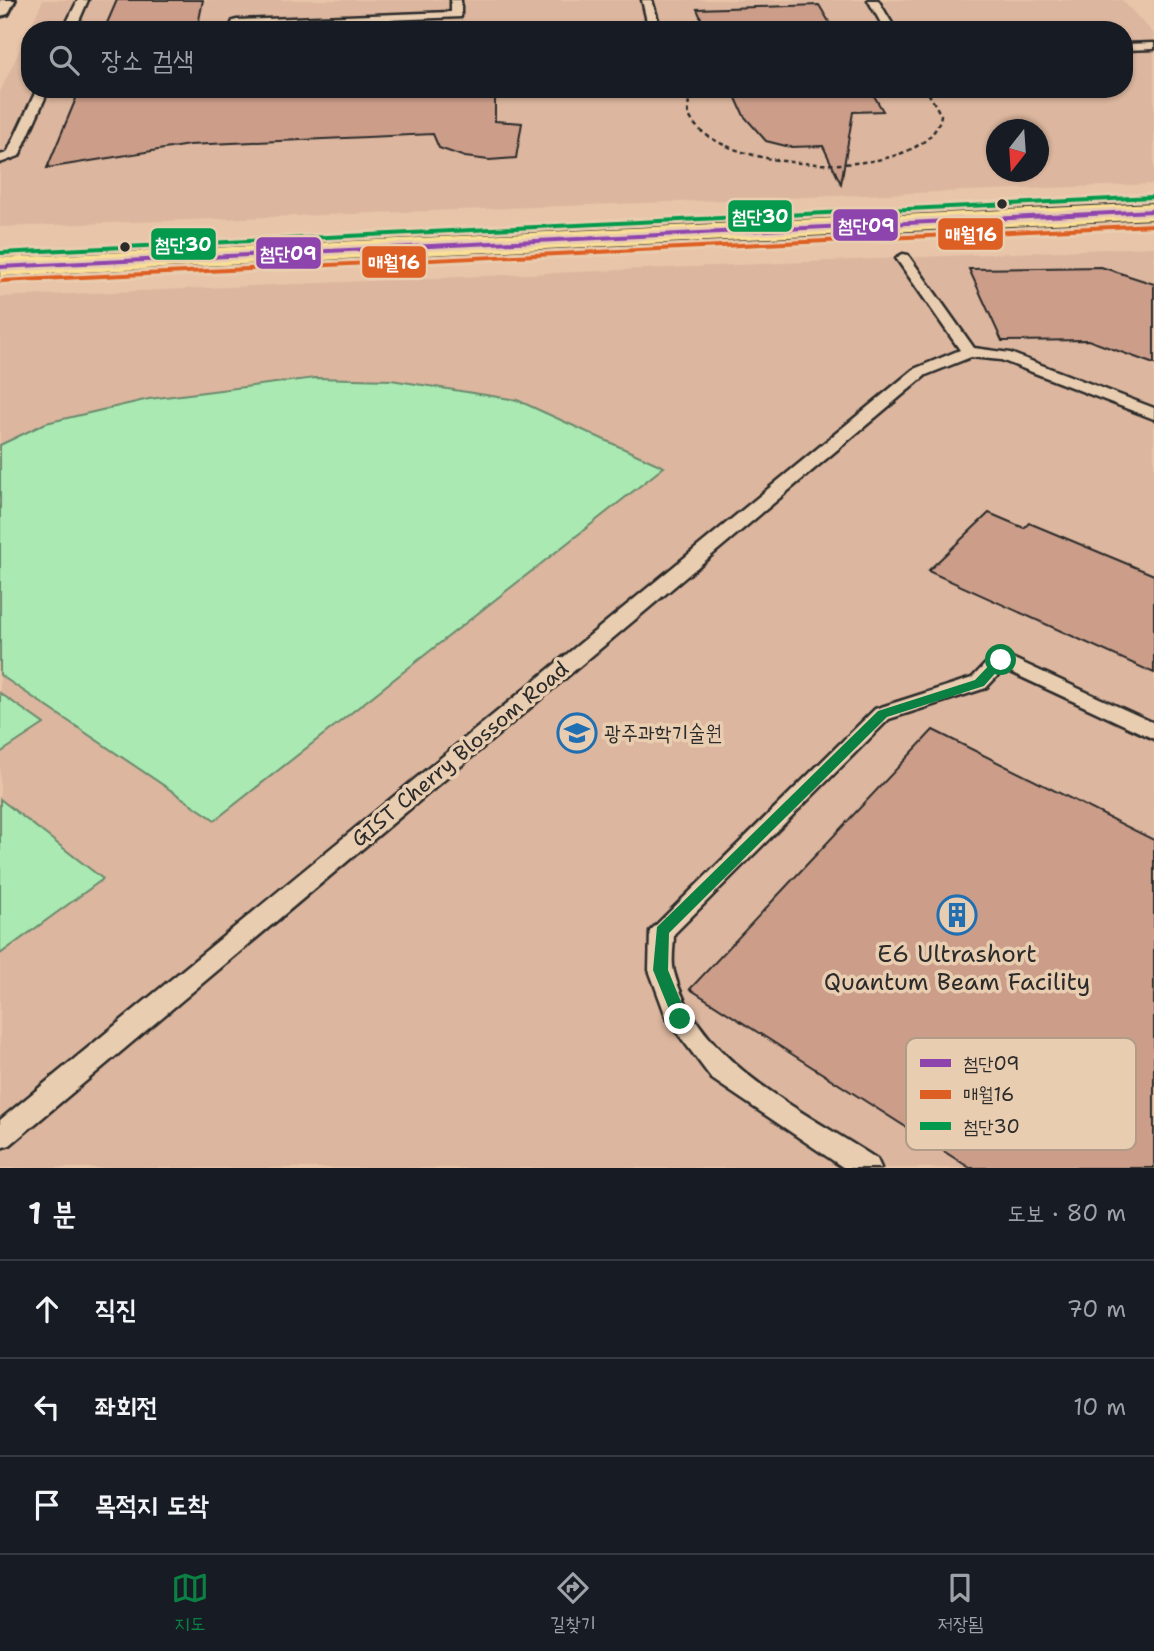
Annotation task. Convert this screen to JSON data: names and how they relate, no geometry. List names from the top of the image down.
{
  "streets": {
    "lane": ["GIST Cherry Blossom Road"]
  },
  "places": {
    "school or university": ["광주과학기술원"],
    "building": ["E6 Ultrashort Quantum Beam Facility"]
  },
  "lines": ["transit line 첨단30", "transit line 첨단09", "transit line 매월16"],
  "legend": ["첨단09", "매월16", "첨단30"],
  "north": "bottom",
  "page": {
    "search": "장소 검색",
    "heading": ["1 분", "도보 · 80 m"],
    "list": [
      ["직진", "70 m"],
      ["좌회전", "10 m"],
      "목적지 도착"
    ],
    "nav": ["지도", "길찾기", "저장됨"]
  }
}
